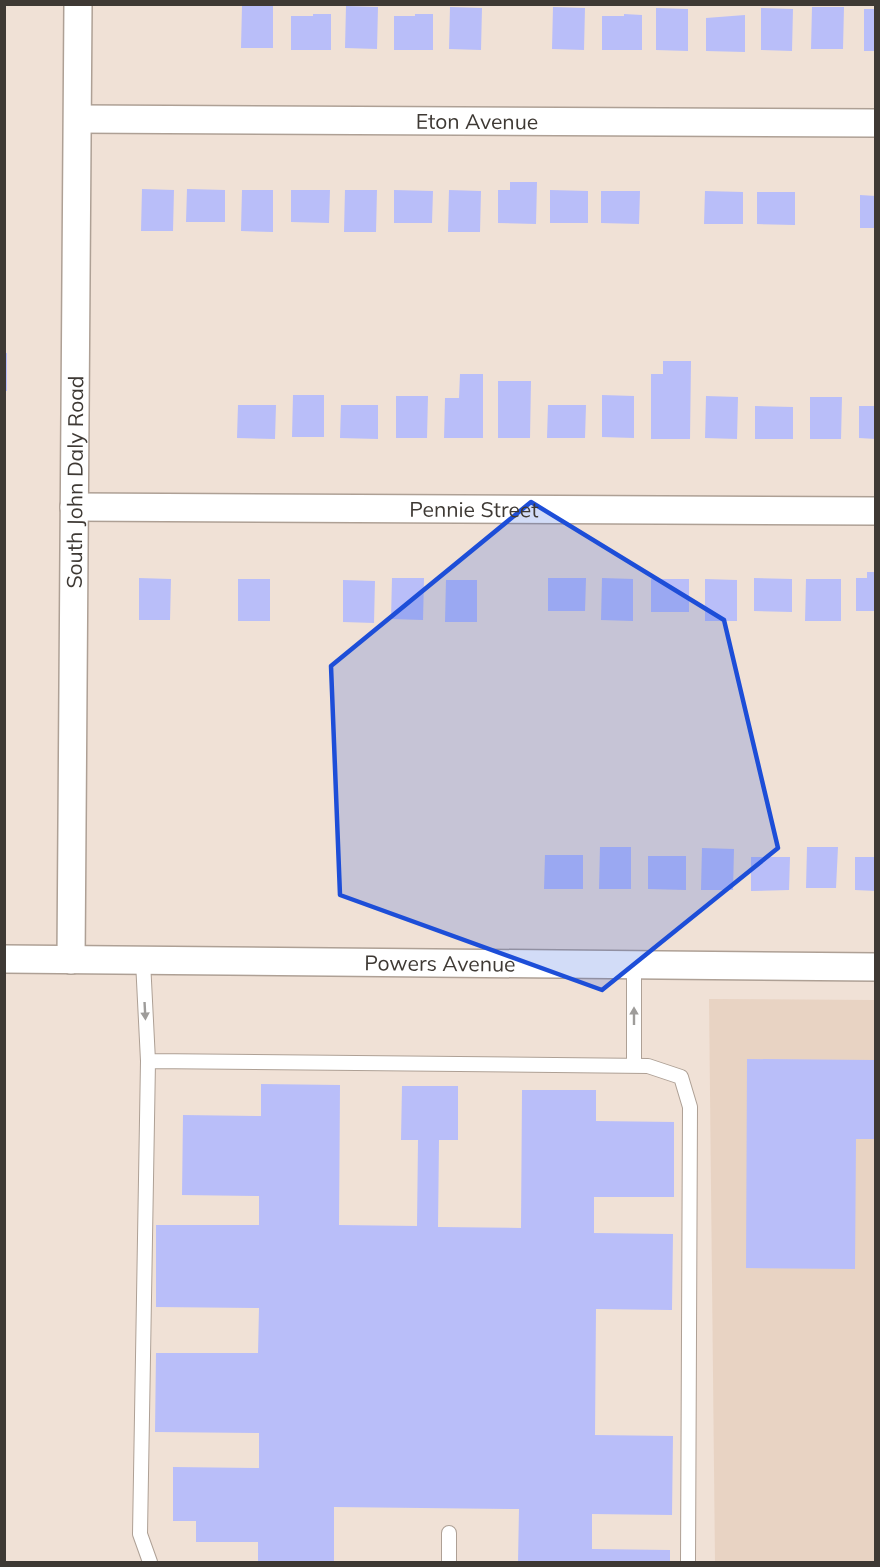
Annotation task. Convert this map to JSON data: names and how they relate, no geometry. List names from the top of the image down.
{
  "streets": {
    "street": [
      "Eton Avenue",
      "South John Daly Road",
      "Pennie Street",
      "Powers Avenue"
    ]
  },
  "crossings": [
    ["Eton Avenue", "South John Daly Road"],
    ["South John Daly Road", "Pennie Street"],
    ["South John Daly Road", "Powers Avenue"]
  ]
}
